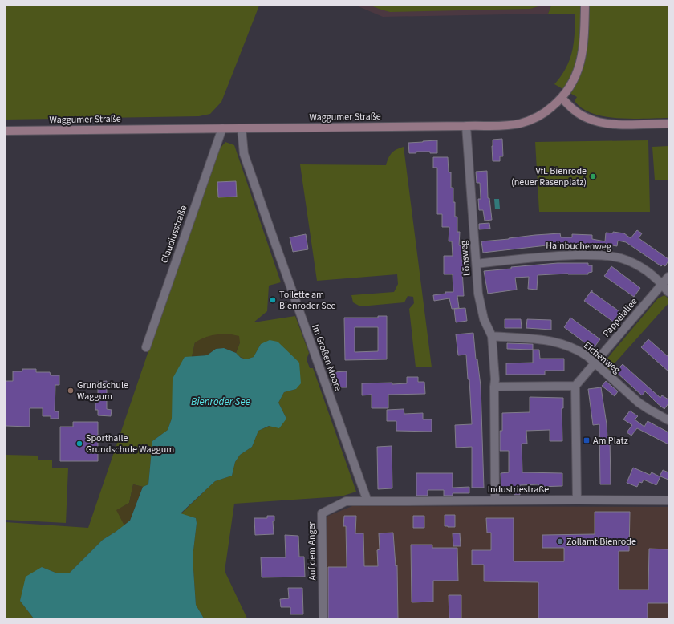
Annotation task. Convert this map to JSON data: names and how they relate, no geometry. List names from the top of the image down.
{
  "streets": {
    "street": [
      "Waggumer Straße",
      "Claudiusstraße",
      "Hainbuchenweg",
      "Lönsweg",
      "Pappelallee",
      "Im Großen Moore",
      "Eichenweg",
      "Industriestraße",
      "Auf dem Anger"
    ]
  },
  "crossings": [
    ["Waggumer Straße", "Claudiusstraße"],
    ["Waggumer Straße", "Lönsweg"],
    ["Waggumer Straße", "Im Großen Moore"],
    ["Hainbuchenweg", "Lönsweg"],
    ["Hainbuchenweg", "Pappelallee"],
    ["Lönsweg", "Eichenweg"],
    ["Pappelallee", "Eichenweg"],
    ["Im Großen Moore", "Industriestraße"],
    ["Im Großen Moore", "Auf dem Anger"],
    ["Industriestraße", "Auf dem Anger"]
  ],
  "water": ["Bienroder See"],
  "places": {
    "other": [
      "VfL Bienrode (neuer Rasenplatz)",
      "Toilette am Bienroder See",
      "Grundschule Waggum",
      "Sporthalle Grundschule Waggum",
      "Zollamt Bienrode"
    ],
    "transit": ["Am Platz"]
  }
}
